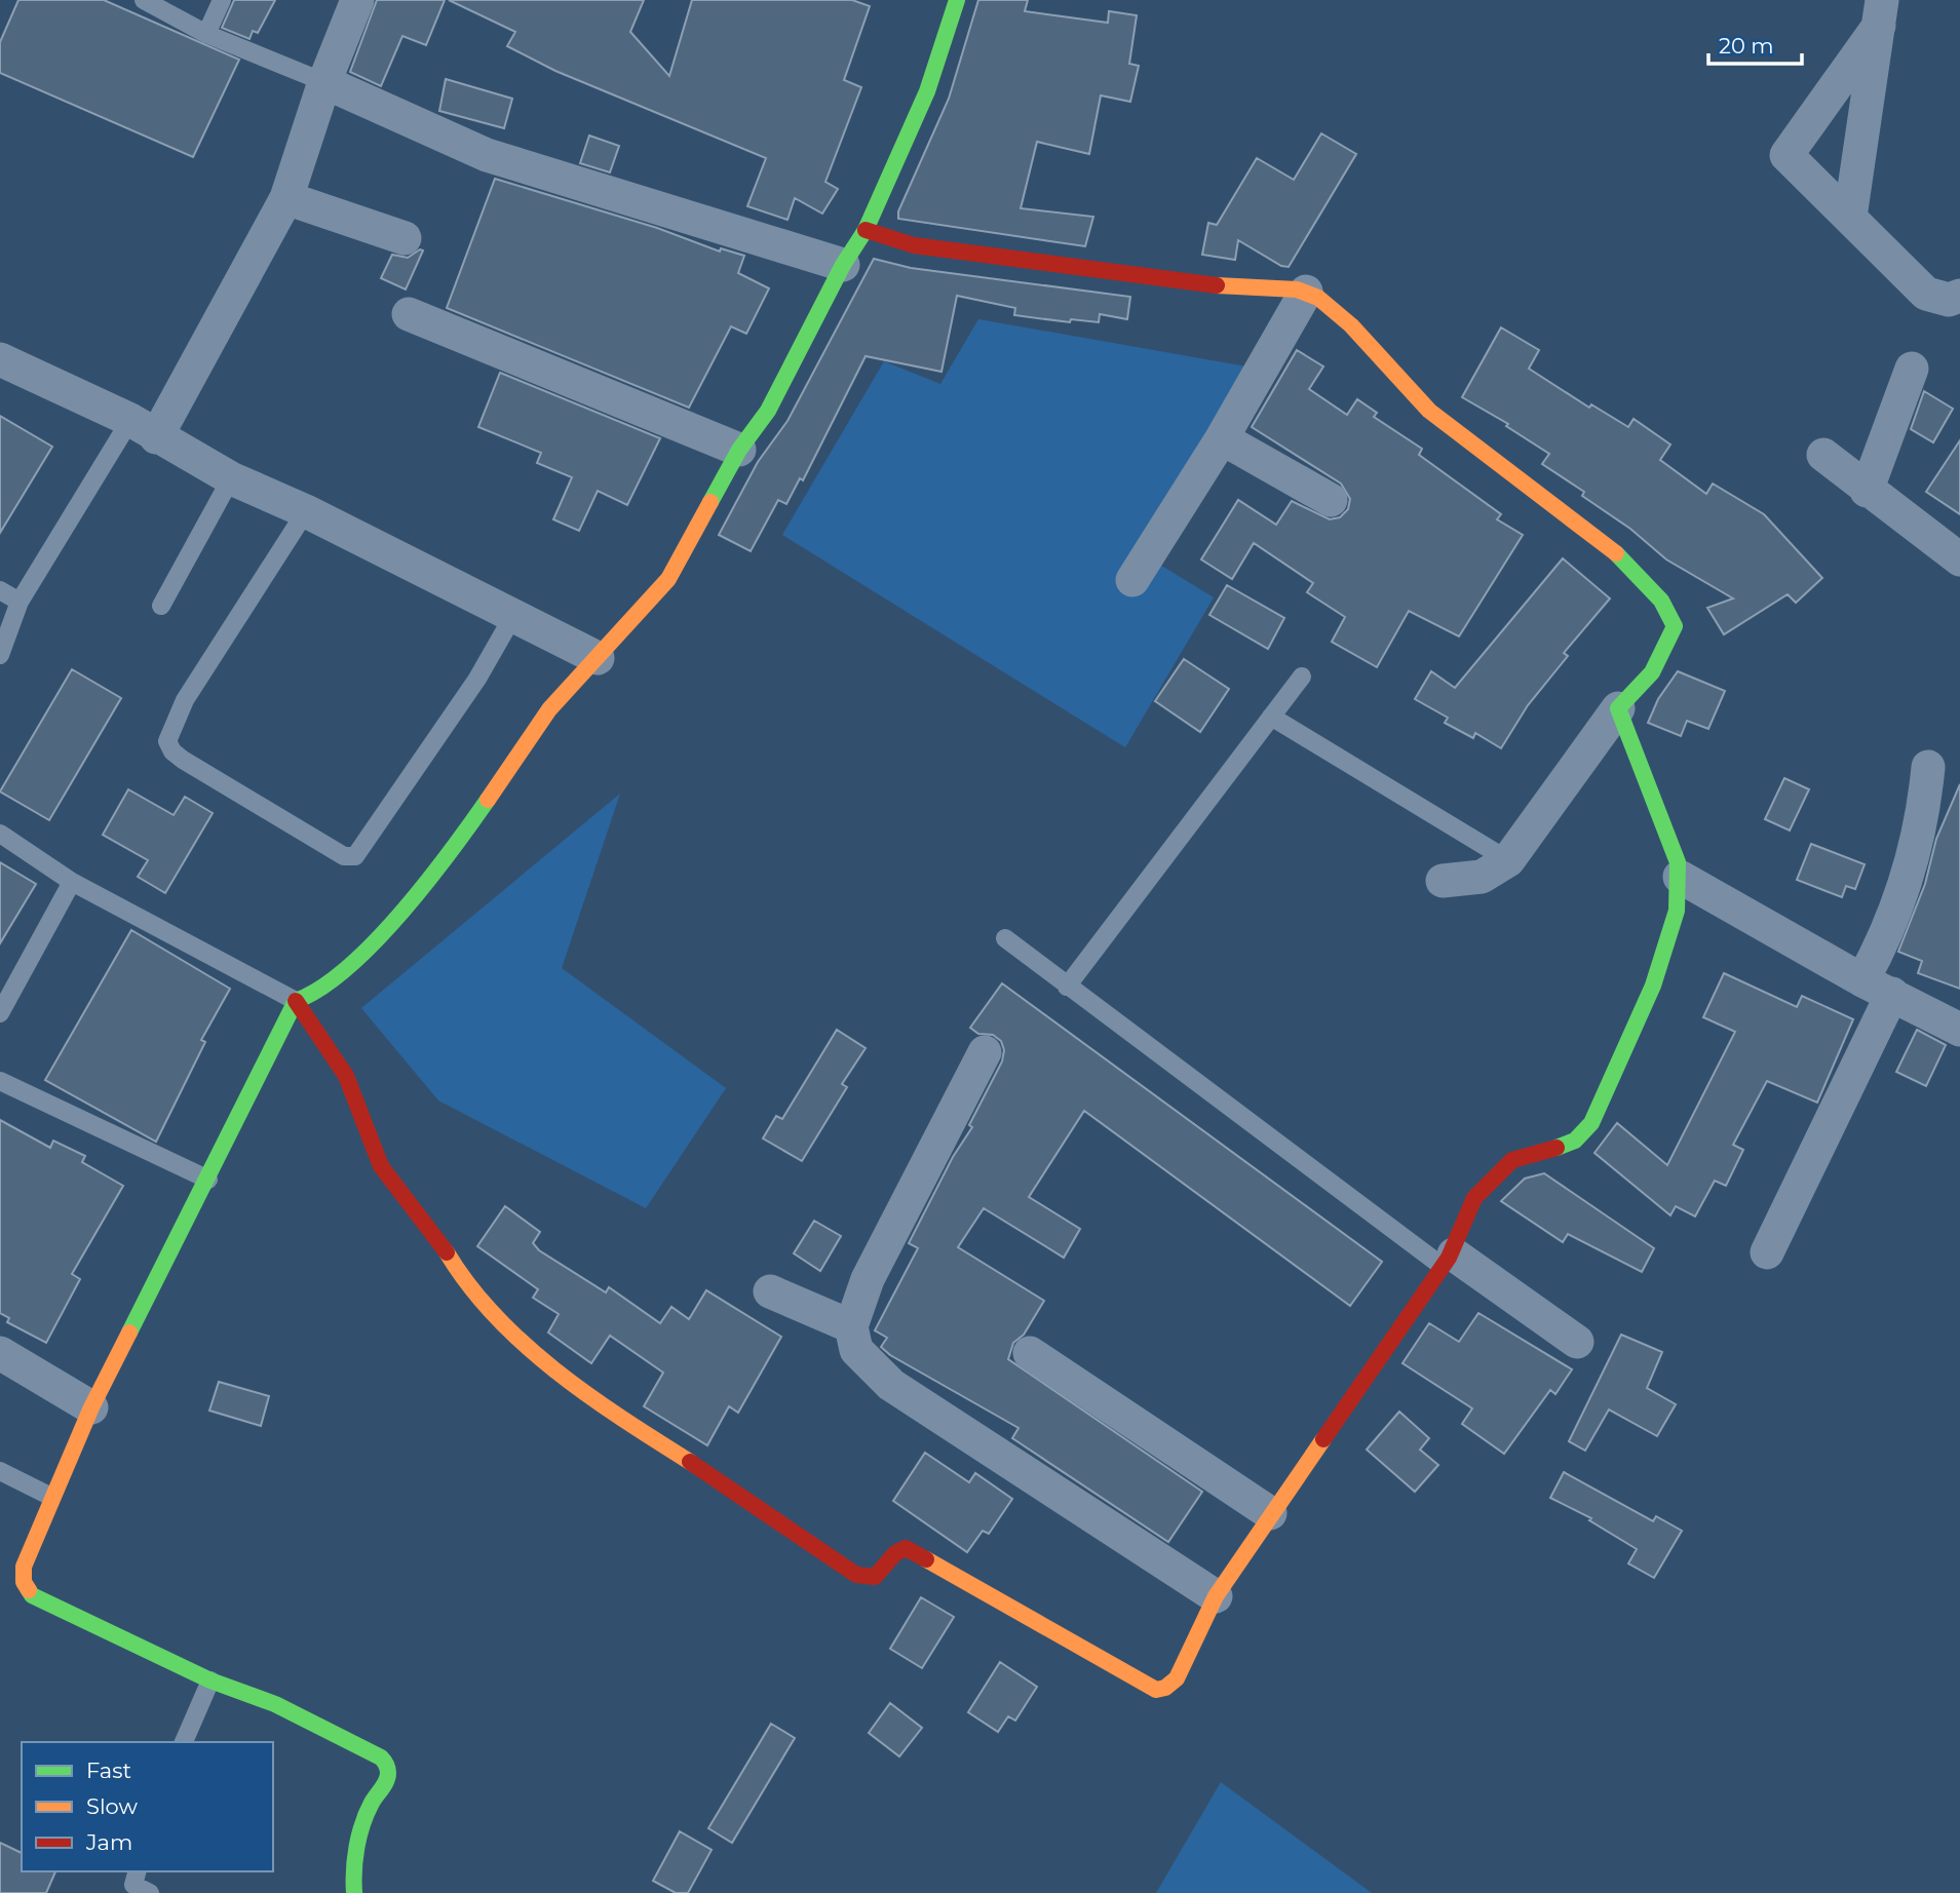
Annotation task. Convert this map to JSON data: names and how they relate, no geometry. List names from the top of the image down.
{
  "legend": ["Fast", "Slow", "Jam"],
  "scale_bar": "20 m"
}
